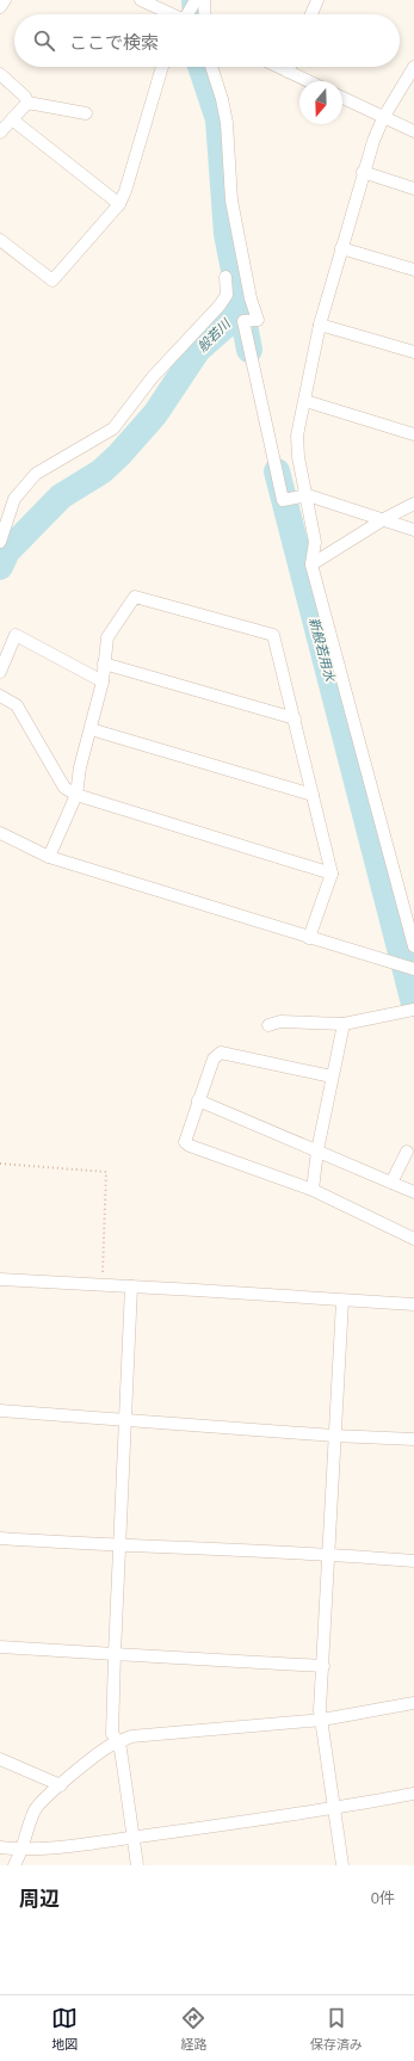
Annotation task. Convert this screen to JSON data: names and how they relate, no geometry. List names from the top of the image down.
{
  "water": ["般若川", "新般若用水"],
  "north": "bottom",
  "page": {
    "search": "ここで検索",
    "heading": ["周辺", "0件"],
    "nav": ["地図", "経路", "保存済み"]
  }
}
